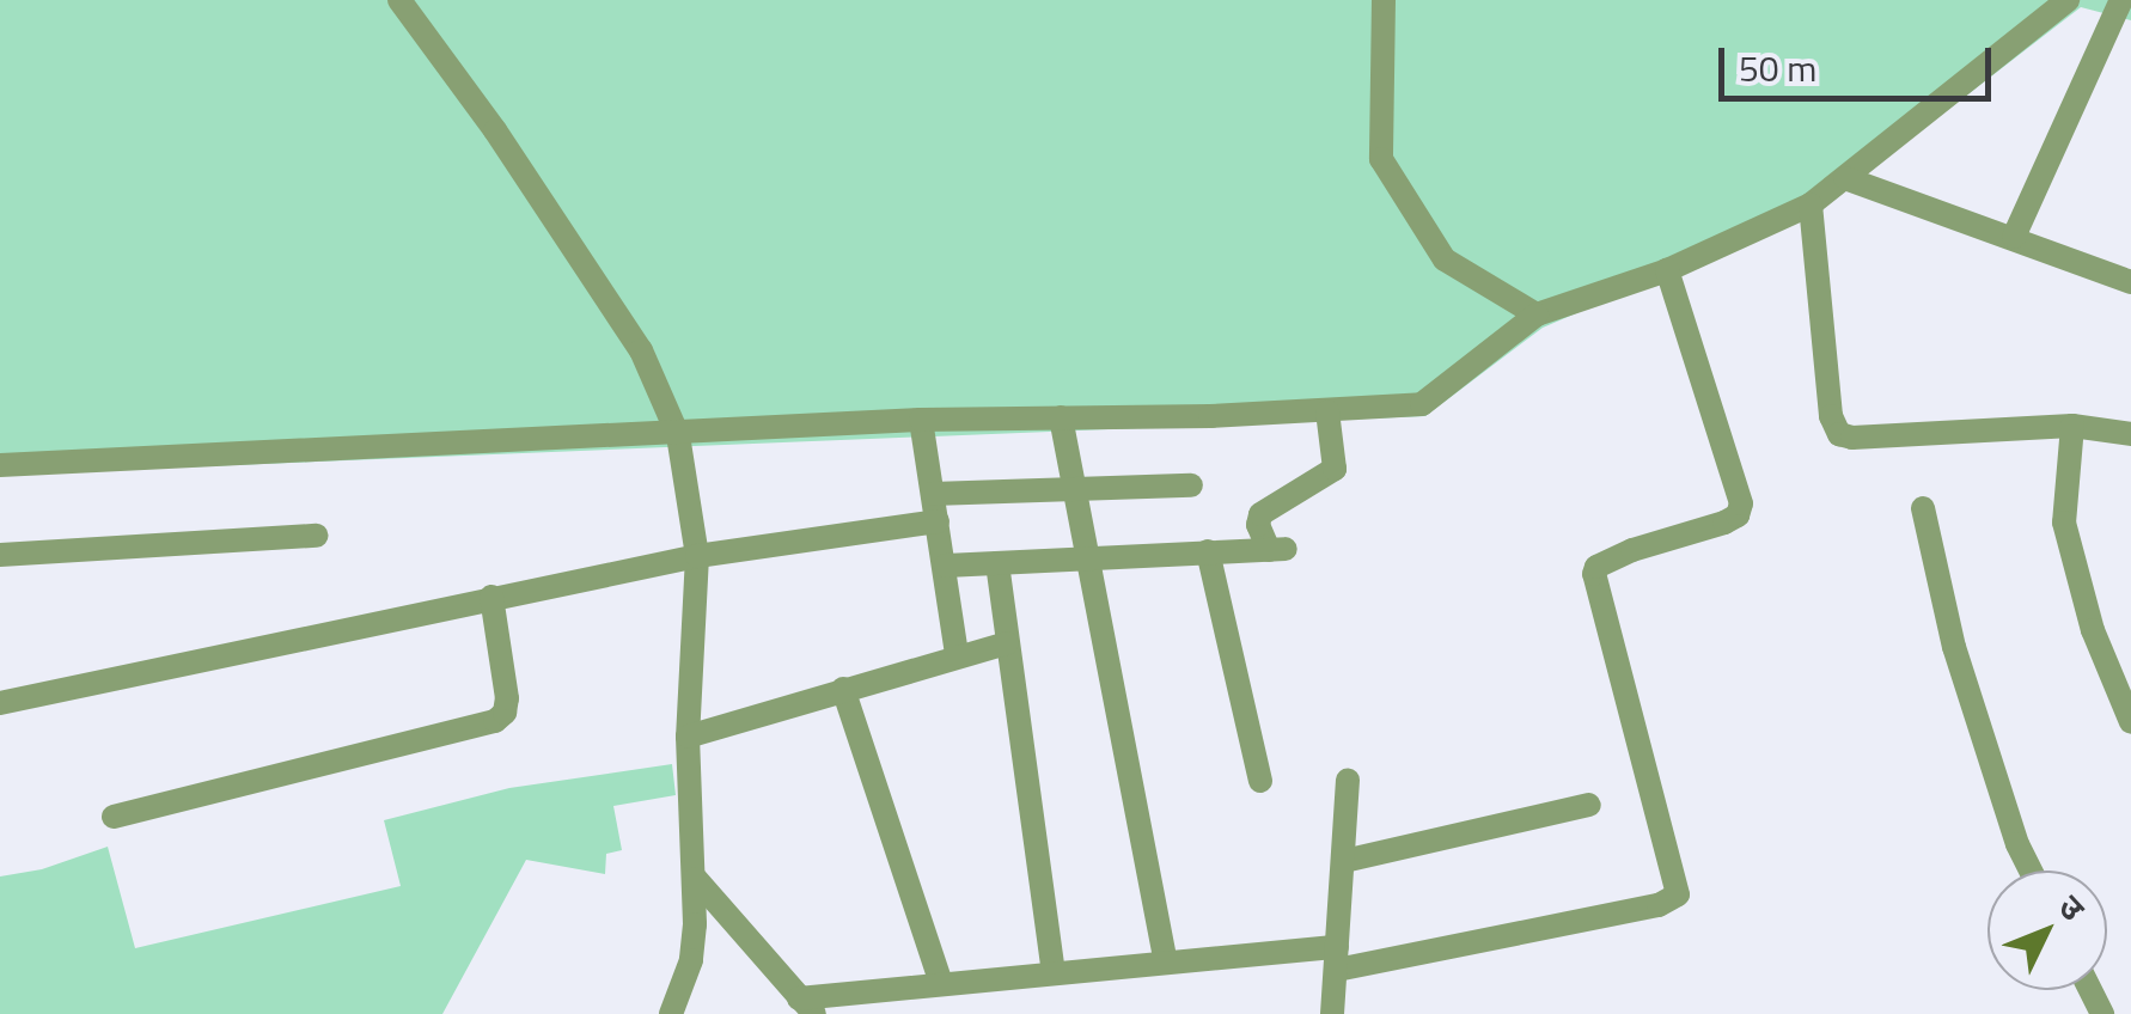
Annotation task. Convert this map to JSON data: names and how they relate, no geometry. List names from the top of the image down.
{
  "scale_bar": "50 m",
  "north": "top right"
}
